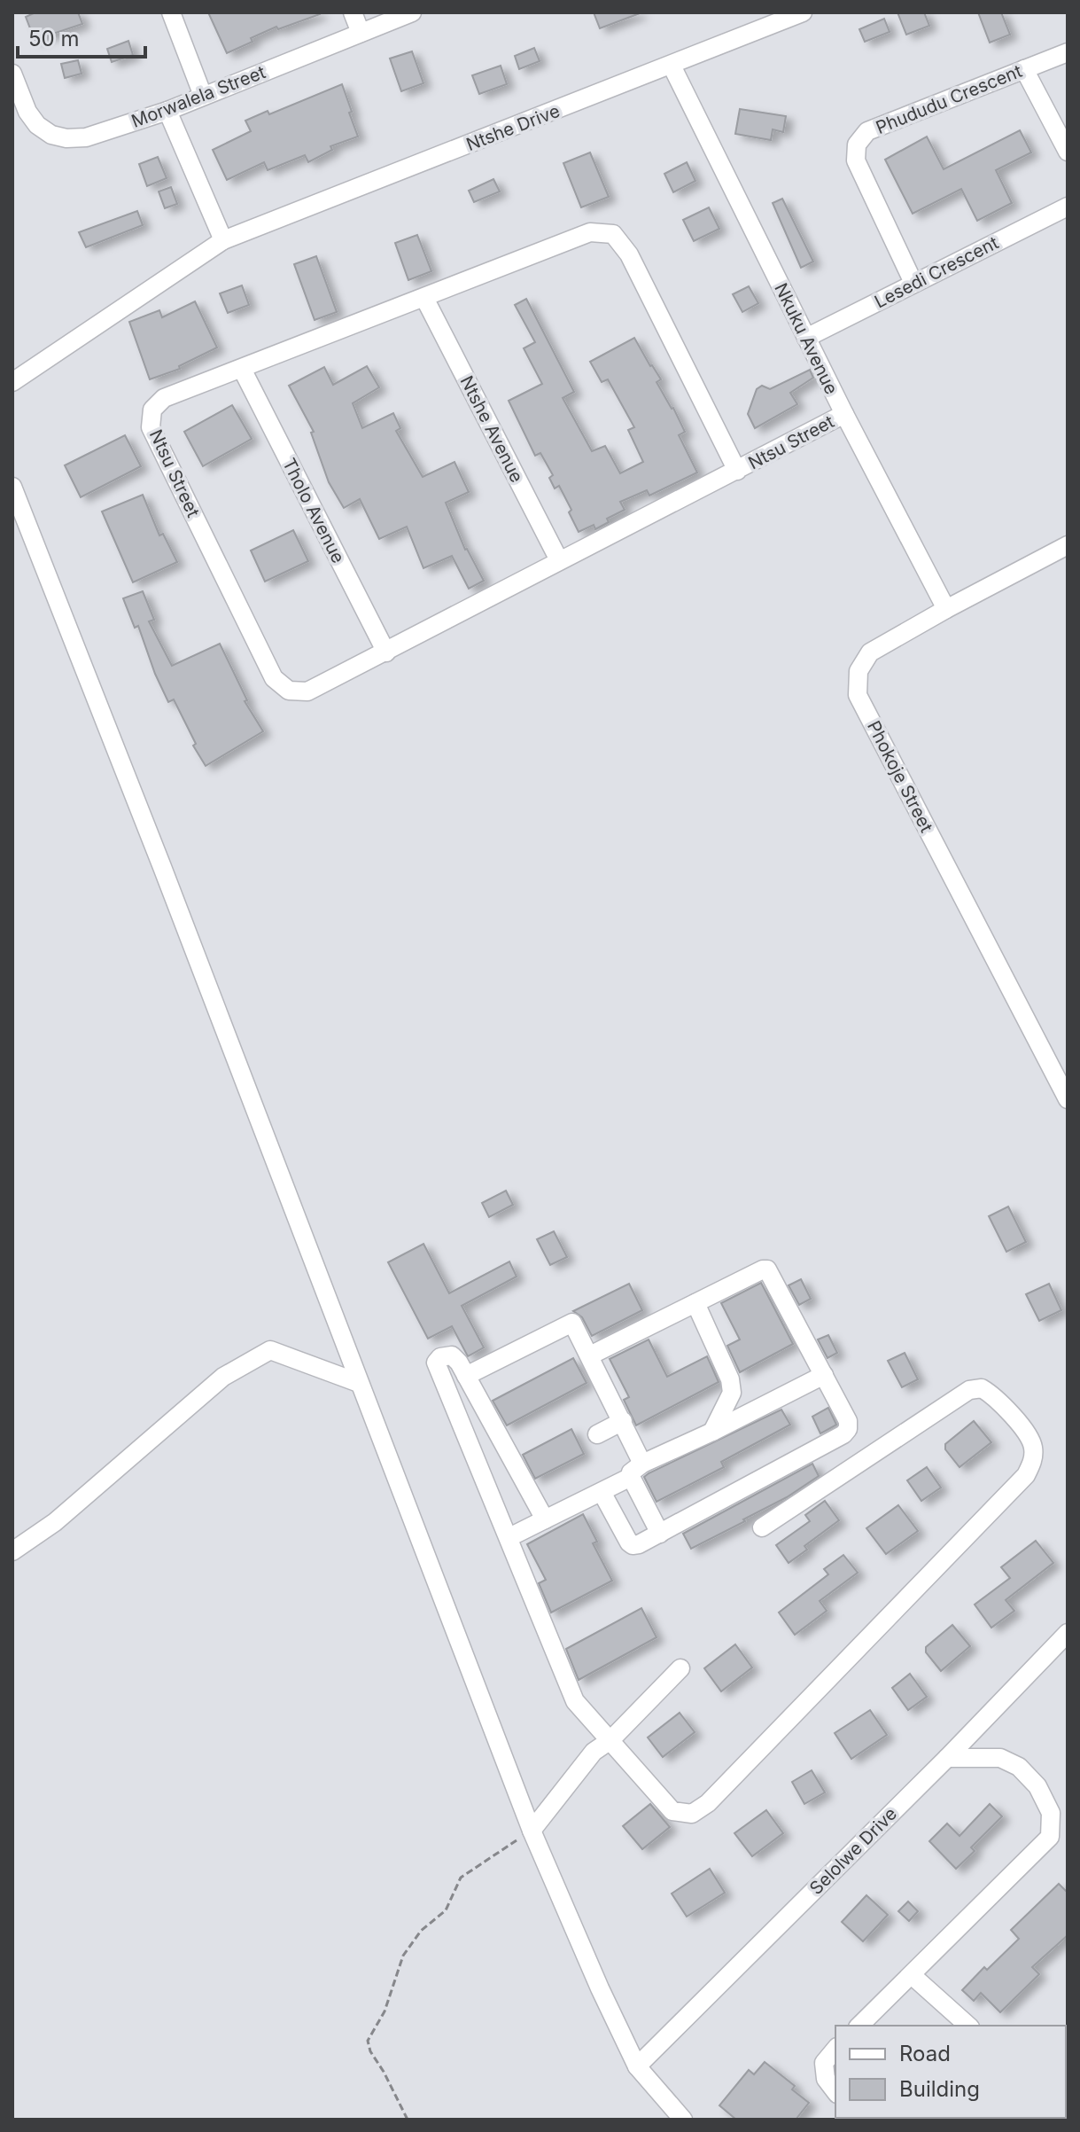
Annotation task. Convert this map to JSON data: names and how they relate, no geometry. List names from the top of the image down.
{
  "streets": {
    "street": [
      "Morwalela Street",
      "Phududu Crescent",
      "Ntshe Drive",
      "Lesedi Crescent",
      "Nkuku Avenue",
      "Ntshe Avenue",
      "Ntsu Street",
      "Tholo Avenue",
      "Phokoje Street",
      "Selolwe Drive"
    ]
  },
  "crossings": [
    ["Phududu Crescent", "Lesedi Crescent"],
    ["Ntshe Drive", "Nkuku Avenue"],
    ["Lesedi Crescent", "Nkuku Avenue"],
    ["Nkuku Avenue", "Ntsu Street"],
    ["Nkuku Avenue", "Phokoje Street"],
    ["Ntshe Avenue", "Ntsu Street"],
    ["Ntsu Street", "Tholo Avenue"]
  ],
  "legend": ["Road", "Building"],
  "scale_bar": "50 m"
}
